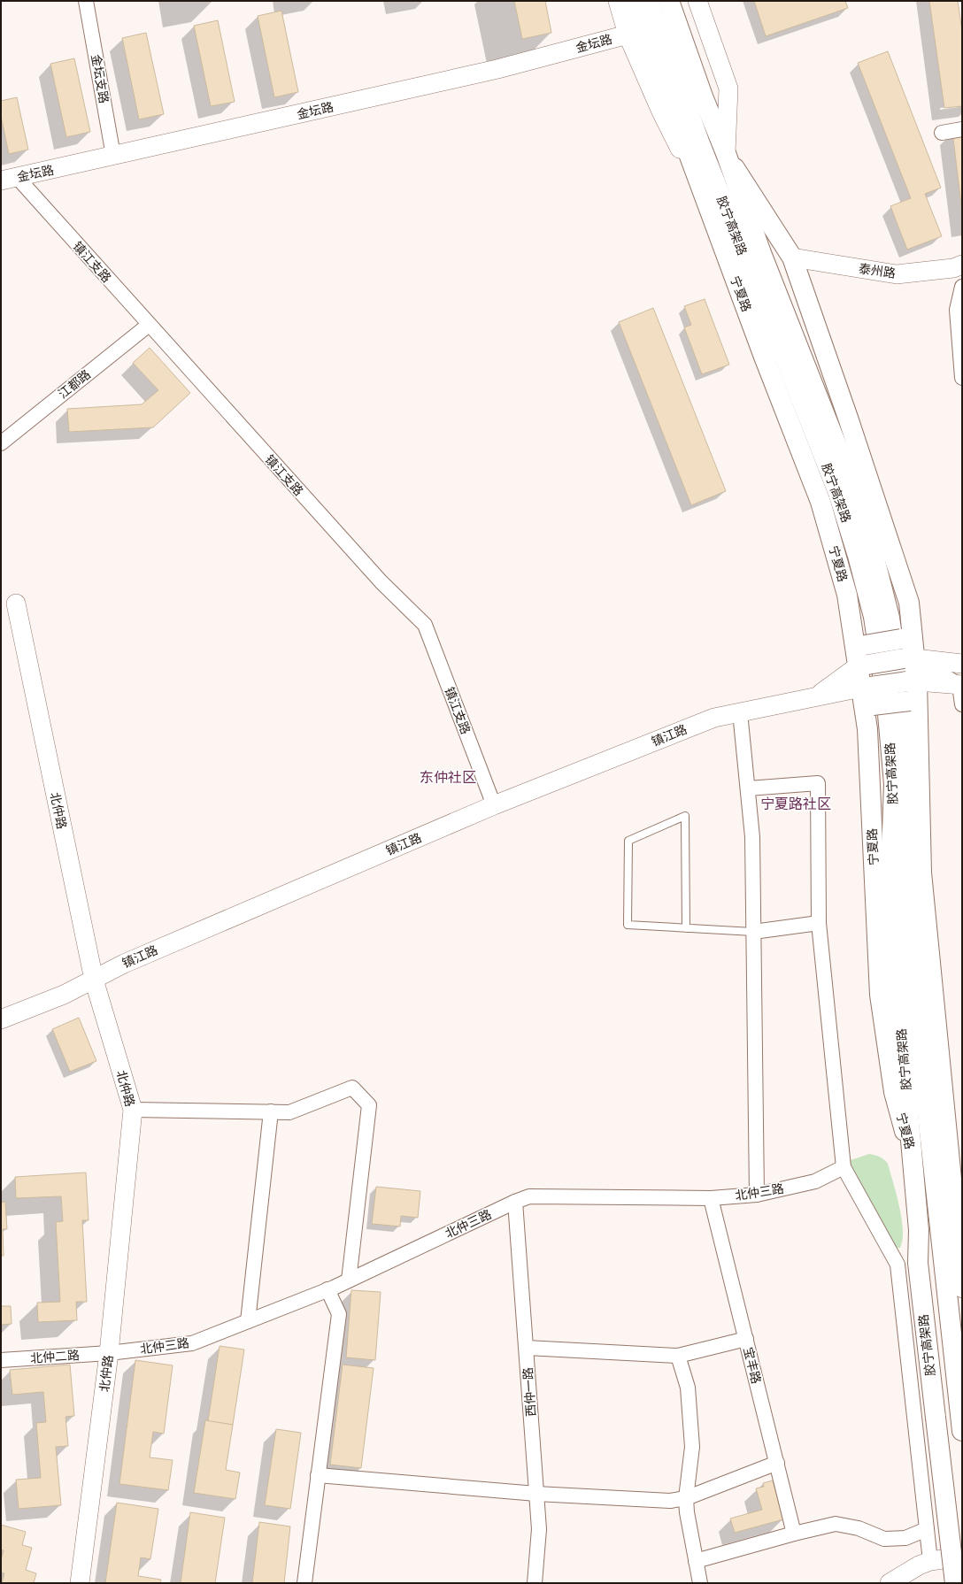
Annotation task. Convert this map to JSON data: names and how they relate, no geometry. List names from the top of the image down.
{
  "streets": {
    "main road": ["胶宁高架路", "宁夏路", "镇江路"],
    "street": [
      "金坛路",
      "金坛支路",
      "镇江支路",
      "泰州路",
      "江都路",
      "北仲路",
      "北仲三路",
      "北仲二路",
      "宝丰路",
      "西仲一路"
    ]
  },
  "crossings": [
    ["金坛路", "金坛支路"],
    ["金坛路", "镇江支路"],
    ["胶宁高架路", "宁夏路"],
    ["镇江支路", "江都路"],
    ["镇江支路", "镇江路"],
    ["宁夏路", "镇江路"],
    ["镇江路", "北仲路"],
    ["北仲路", "北仲三路"],
    ["北仲路", "北仲二路"],
    ["北仲三路", "北仲二路"],
    ["北仲三路", "宝丰路"],
    ["北仲三路", "西仲一路"]
  ],
  "districts": ["东仲社区", "宁夏路社区"]
}
